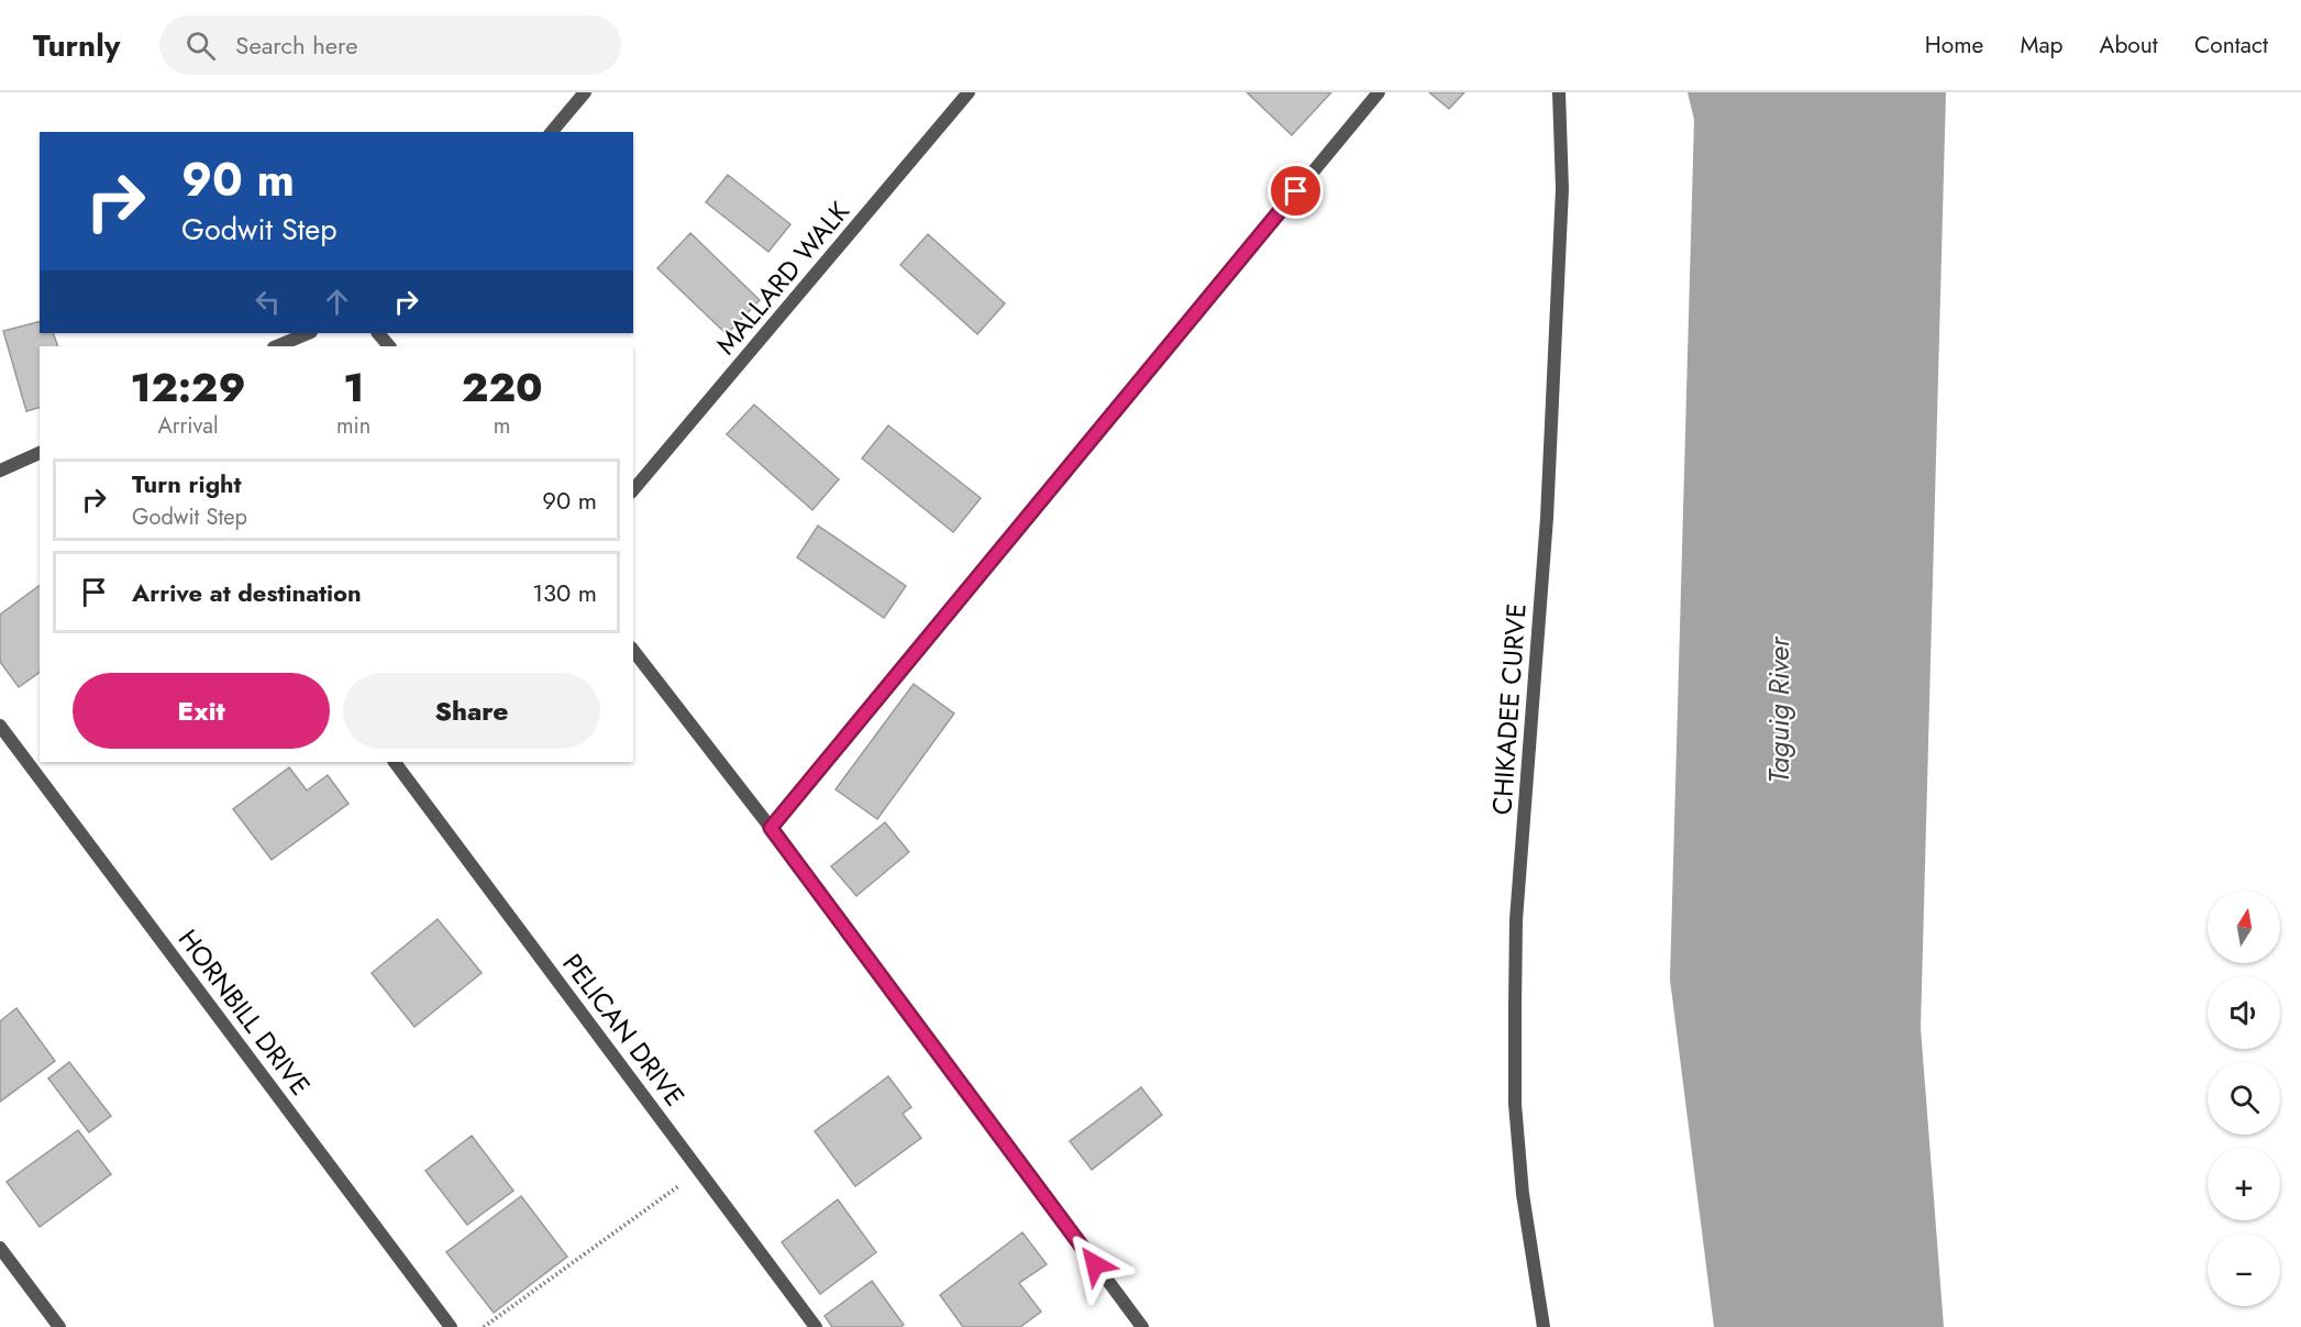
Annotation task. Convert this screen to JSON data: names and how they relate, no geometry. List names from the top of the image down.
{
  "streets": {
    "street": [
      "MALLARD WALK",
      "CHIKADEE CURVE",
      "HORNBILL DRIVE",
      "PELICAN DRIVE"
    ]
  },
  "water": ["Taguig River"],
  "north": "top",
  "page": {
    "header": "Turnly",
    "search": "Search here",
    "nav": [
      "Home",
      "Map",
      "About",
      "Contact"
    ],
    "turn": ["90 m", "Godwit Step"],
    "eta": [
      "12:29",
      "Arrival",
      "1",
      "min",
      "220",
      "m"
    ],
    "list": [
      {
        "name": "Turn right",
        "note": "Godwit Step",
        "value": "90 m"
      },
      {
        "name": "Arrive at destination",
        "value": "130 m"
      }
    ],
    "buttons": ["Exit", "Share"],
    "map_buttons": ["+", "−"]
  }
}
